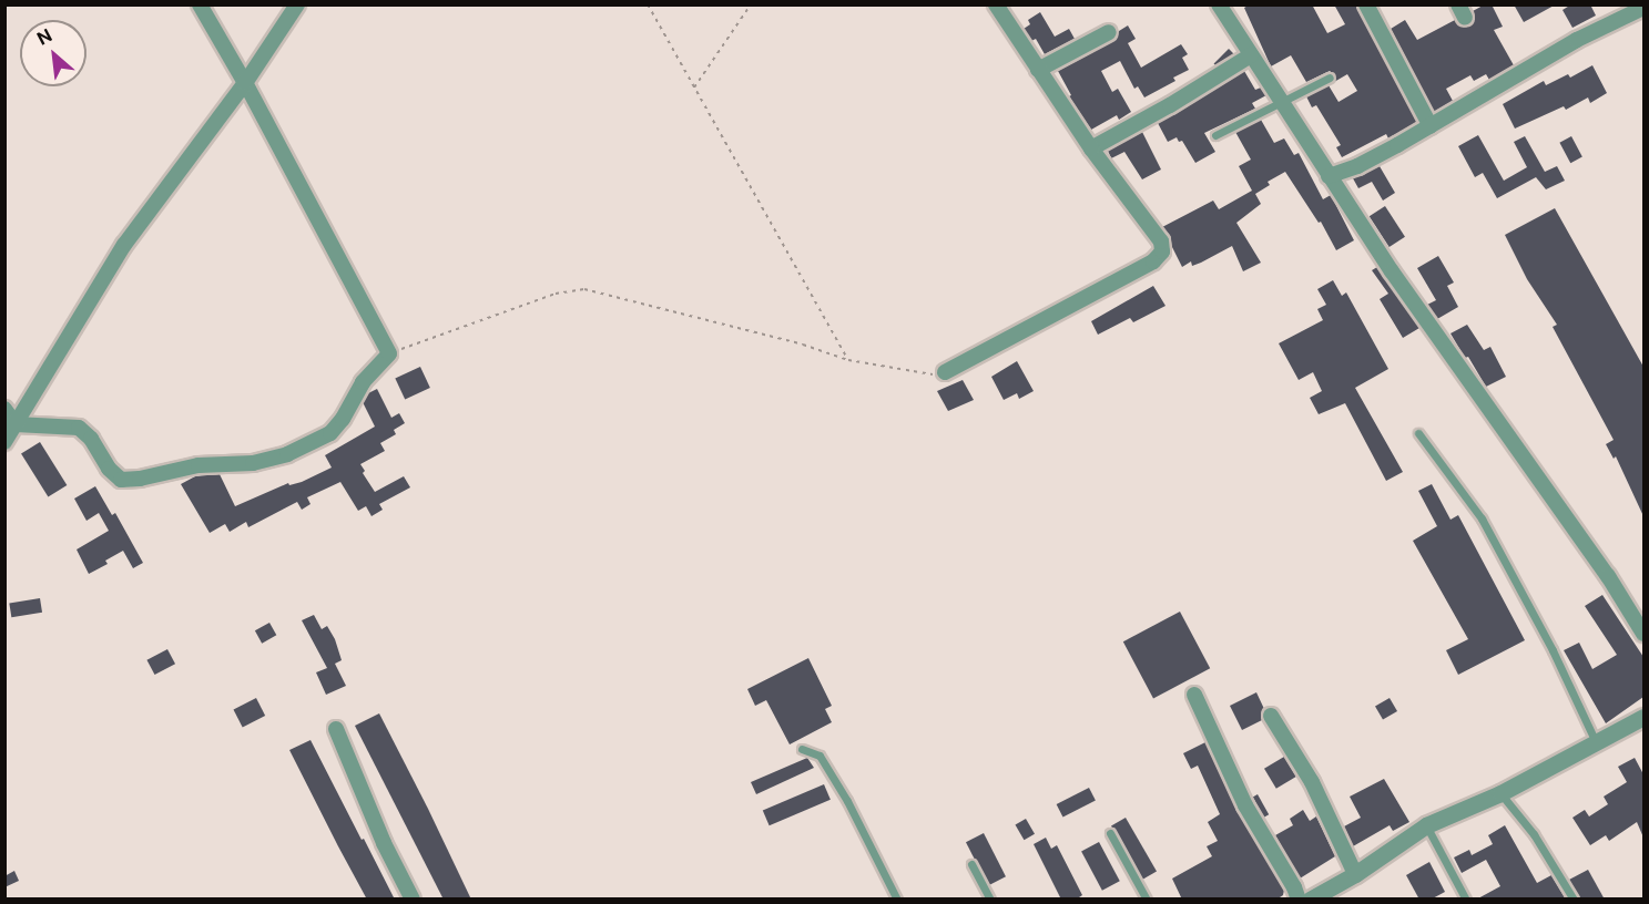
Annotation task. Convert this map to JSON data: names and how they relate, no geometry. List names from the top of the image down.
{
  "north": "top left"
}
